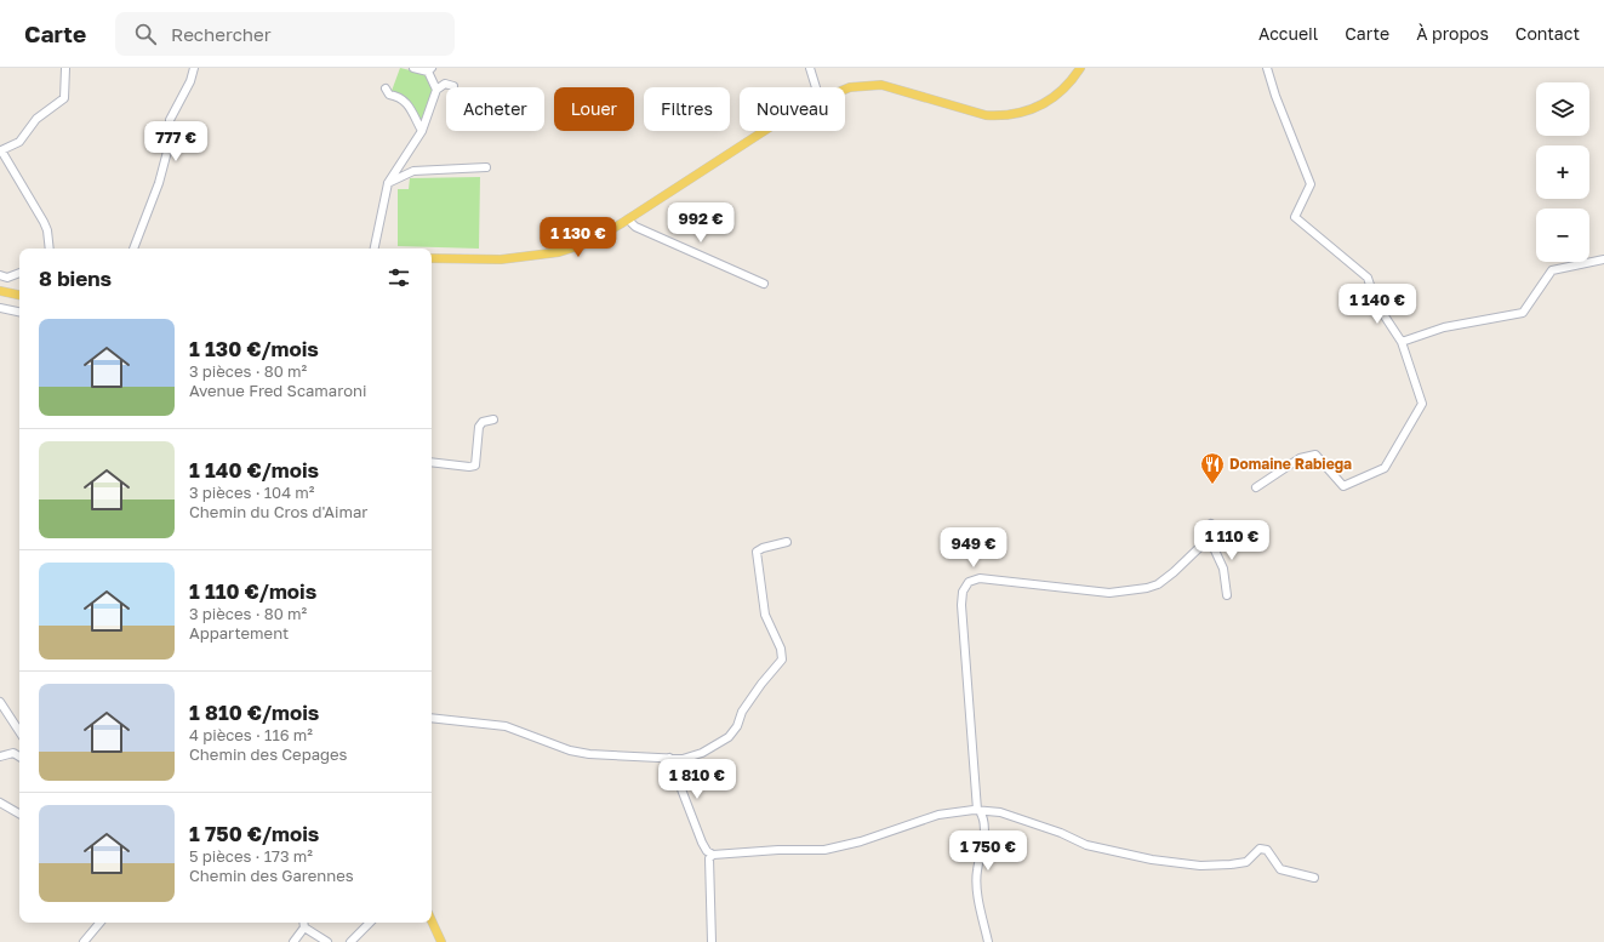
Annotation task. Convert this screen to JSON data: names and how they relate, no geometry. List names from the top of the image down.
{
  "places": {
    "restaurant": ["Domaine Rabiega"]
  },
  "page": {
    "header": "Carte",
    "search": "Rechercher",
    "nav": [
      "Accueil",
      "Carte",
      "À propos",
      "Contact"
    ],
    "map_buttons": ["+", "−"],
    "chip": [
      "Acheter",
      "Louer",
      "Filtres",
      "Nouveau"
    ],
    "price": [
      "777 €",
      "992 €",
      "1 130 €",
      "1 140 €",
      "1 110 €",
      "949 €",
      "1 810 €",
      "1 750 €"
    ],
    "heading": "8 biens",
    "list": [
      {
        "name": "1 130 €/mois",
        "note": "3 pièces · 80 m² · Avenue Fred Scamaroni"
      },
      {
        "name": "1 140 €/mois",
        "note": "3 pièces · 104 m² · Chemin du Cros d'Aimar"
      },
      {
        "name": "1 110 €/mois",
        "note": "3 pièces · 80 m² · Appartement"
      },
      {
        "name": "1 810 €/mois",
        "note": "4 pièces · 116 m² · Chemin des Cepages"
      },
      {
        "name": "1 750 €/mois",
        "note": "5 pièces · 173 m² · Chemin des Garennes"
      }
    ]
  }
}
